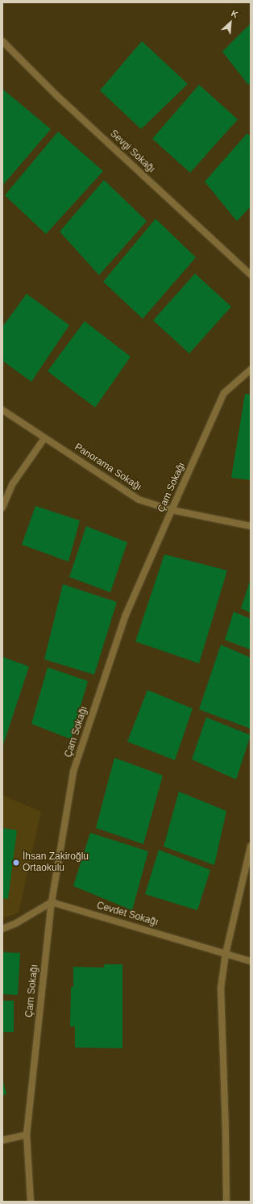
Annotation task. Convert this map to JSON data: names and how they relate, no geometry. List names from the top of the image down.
{
  "streets": {
    "street": [
      "Sevgi Sokağı",
      "Panorama Sokağı",
      "Çam Sokağı",
      "Cevdet Sokağı"
    ]
  },
  "crossings": [
    ["Panorama Sokağı", "Çam Sokağı"],
    ["Çam Sokağı", "Cevdet Sokağı"]
  ],
  "places": ["İhsan Zakiroğlu Ortaokulu"],
  "north": "top right"
}
